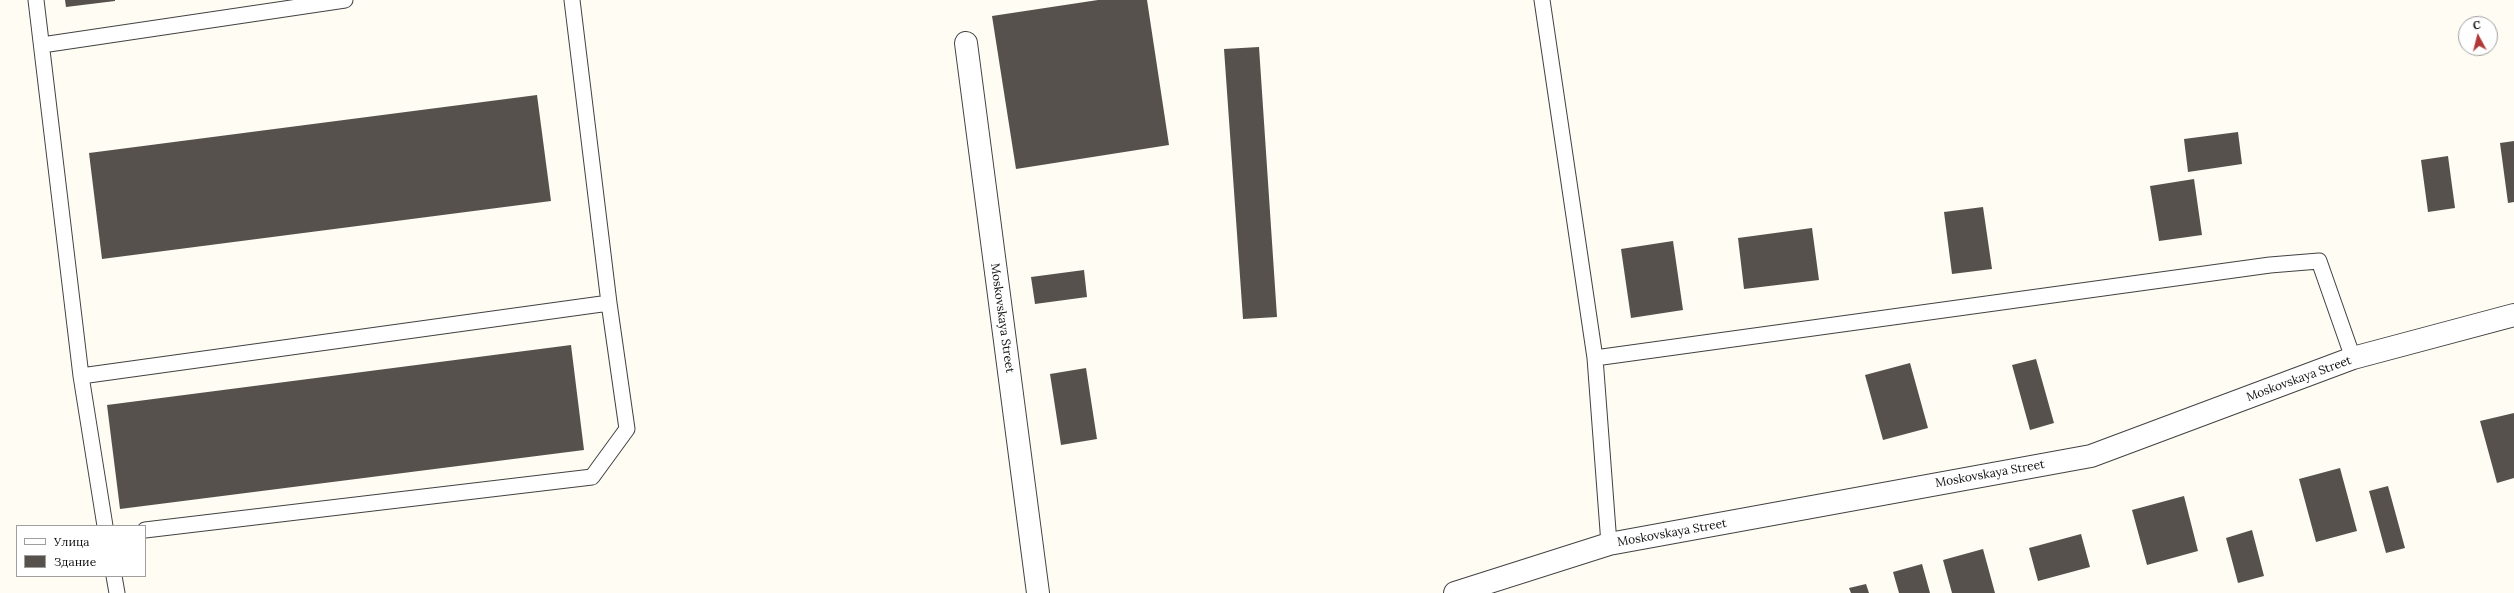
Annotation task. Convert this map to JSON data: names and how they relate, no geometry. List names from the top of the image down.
{
  "streets": {
    "street": ["Moskovskaya Street"]
  },
  "legend": ["Улица", "Здание"],
  "north": "top"
}
